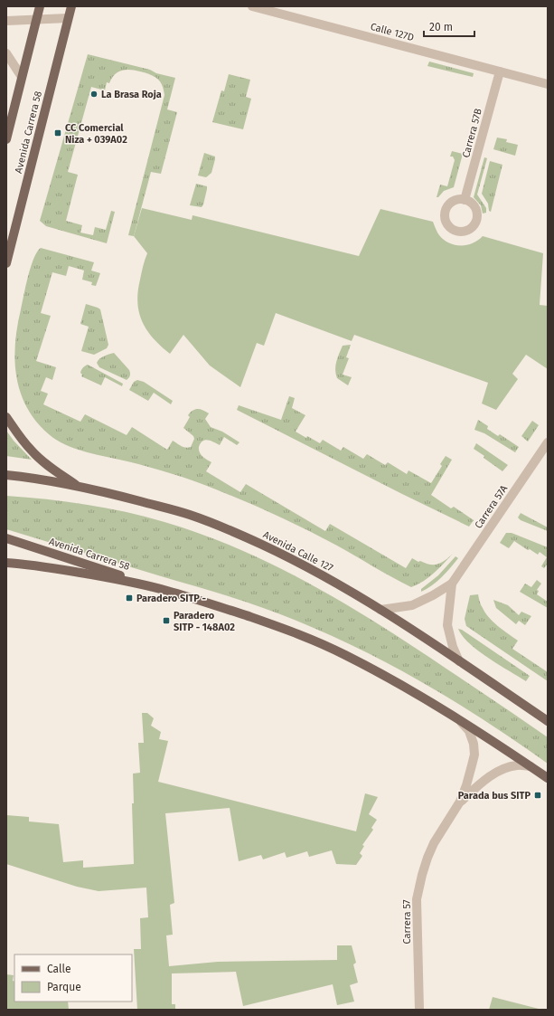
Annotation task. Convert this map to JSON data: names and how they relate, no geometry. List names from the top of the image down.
{
  "streets": {
    "main road": ["Avenida Carrera 58", "Avenida Calle 127"],
    "street": [
      "Calle 127D",
      "Carrera 57B",
      "Carrera 57A",
      "Carrera 57"
    ]
  },
  "crossings": [
    ["Calle 127D", "Carrera 57B"],
    ["Carrera 57A", "Avenida Calle 127"]
  ],
  "places": {
    "other": ["La Brasa Roja"],
    "transit": [
      "CC Comercial Niza + 039A02",
      "Paradero SITP -",
      "Paradero SITP - 148A02",
      "Parada bus SITP"
    ]
  },
  "legend": ["Calle", "Parque"],
  "scale_bar": "20 m"
}
